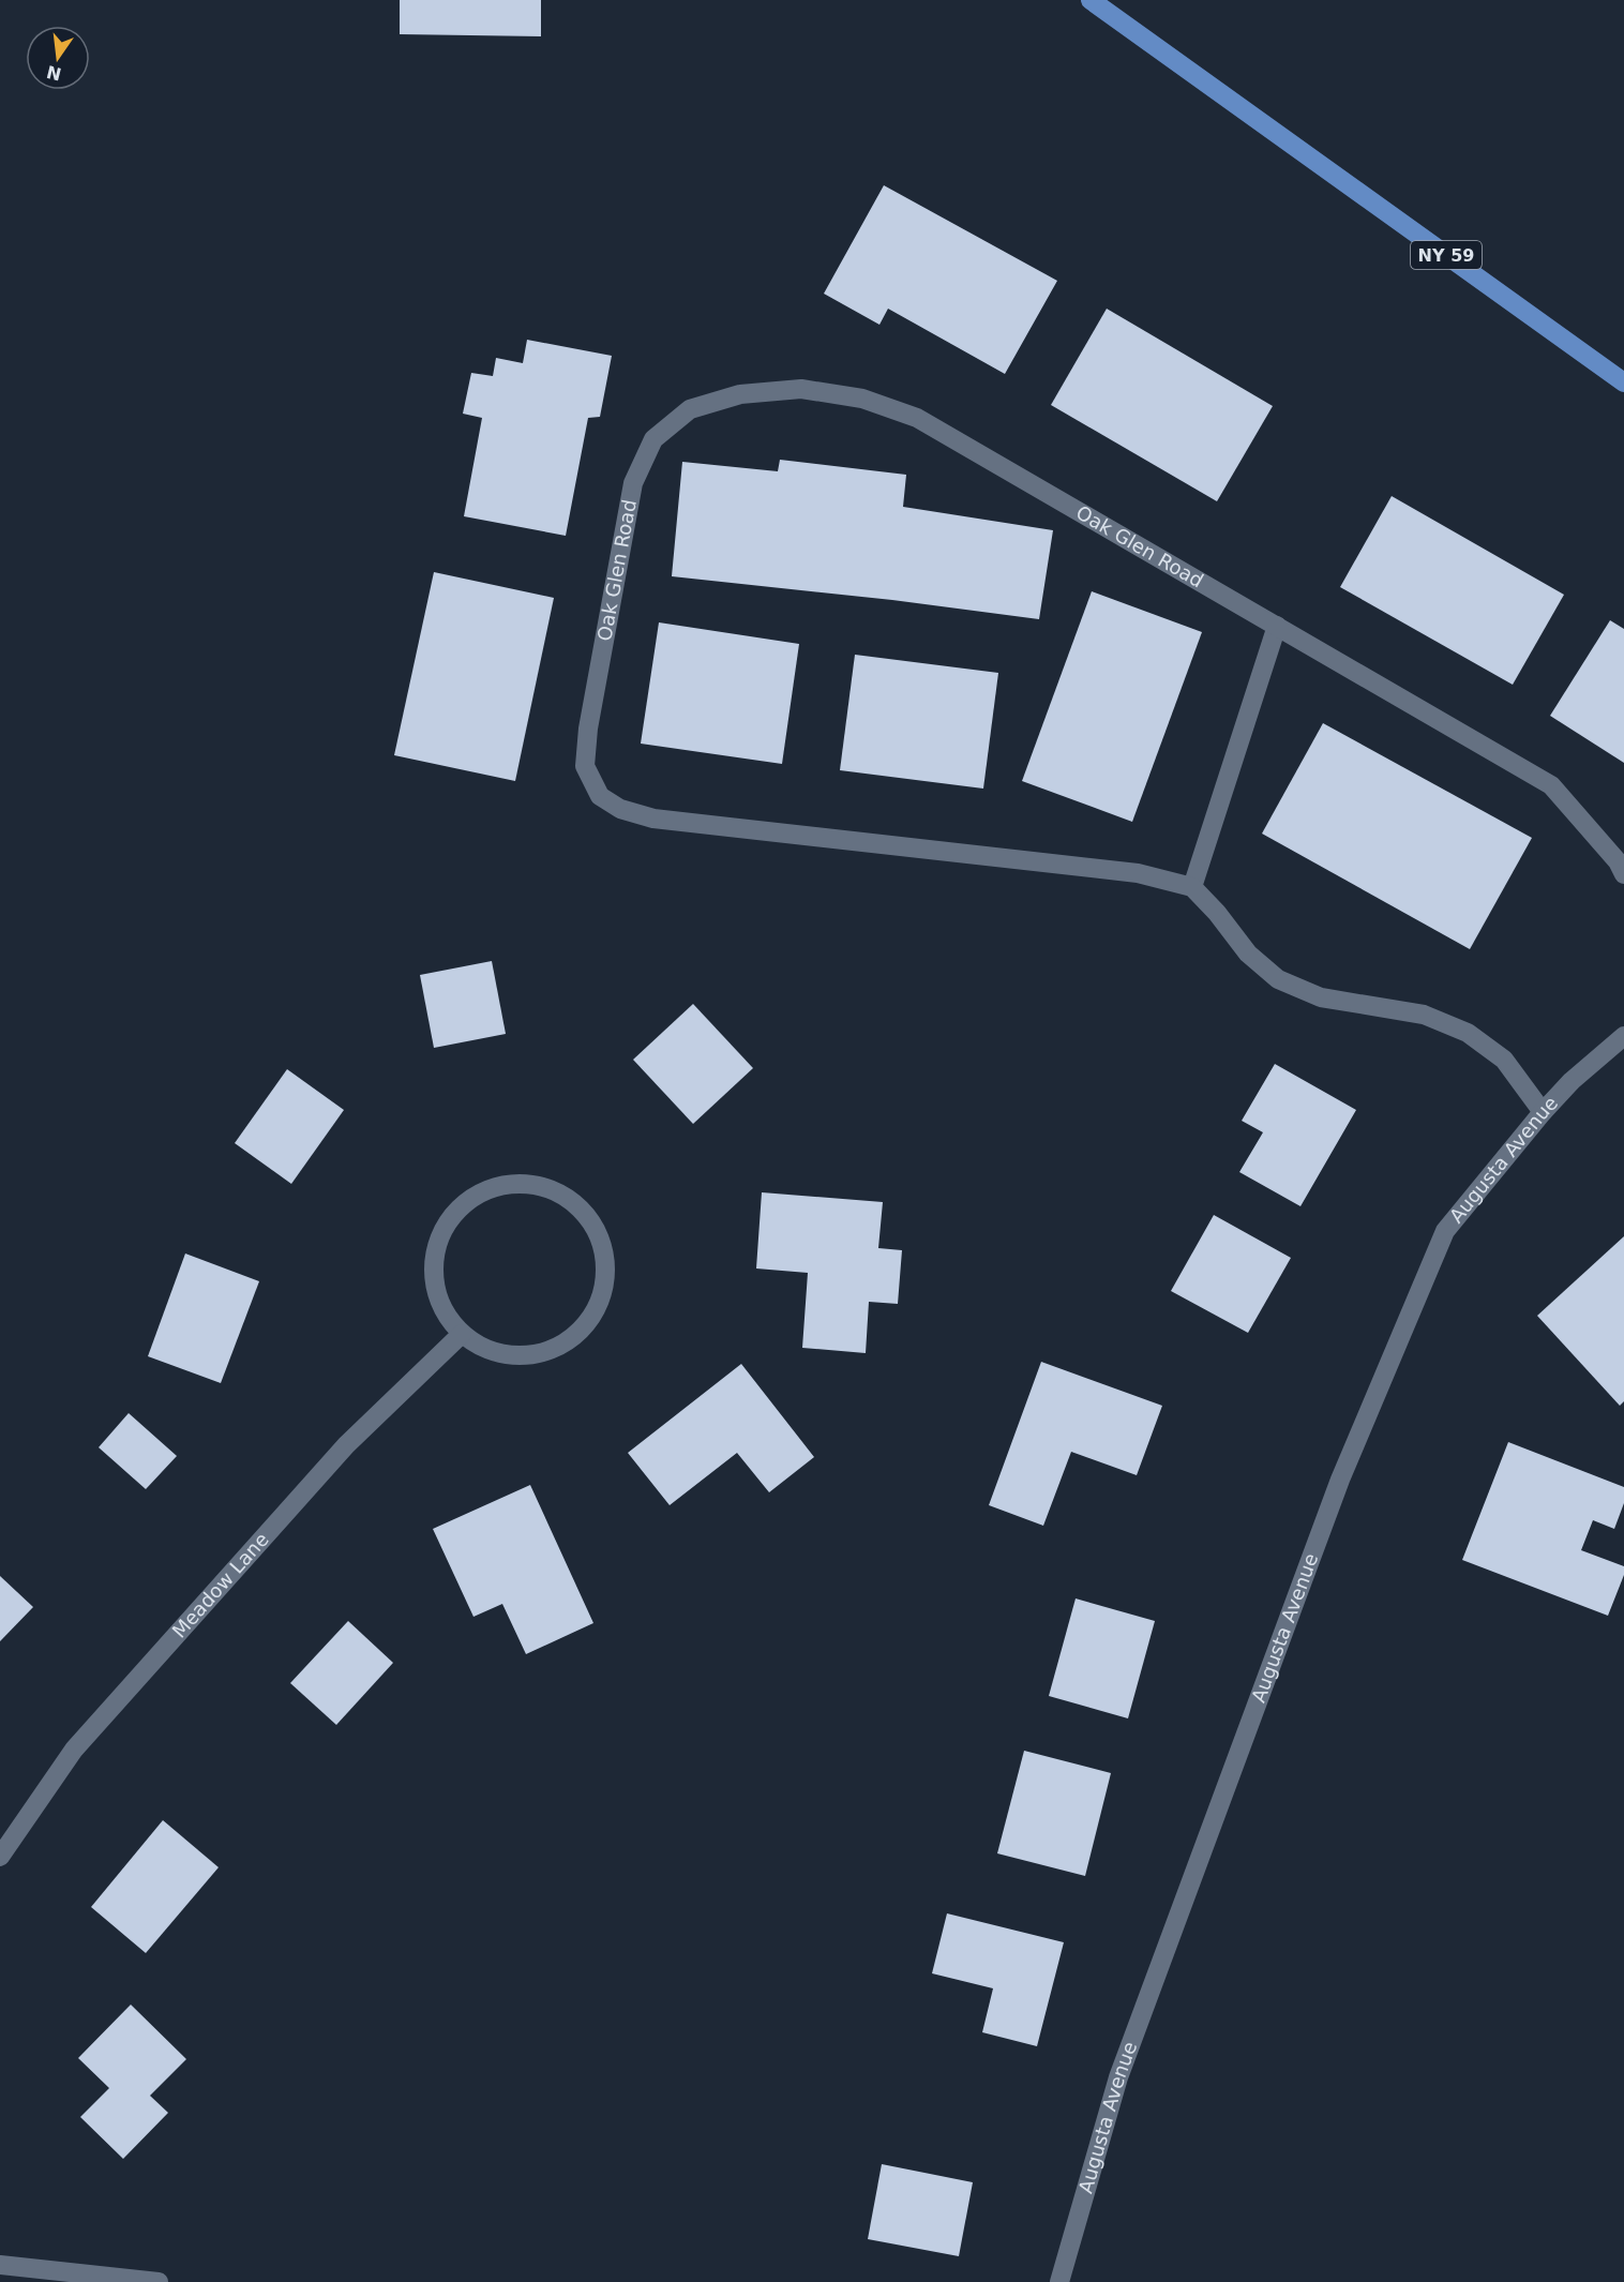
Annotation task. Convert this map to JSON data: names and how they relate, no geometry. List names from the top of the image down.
{
  "streets": {
    "main road": ["NY 59"],
    "street": ["Oak Glen Road", "Augusta Avenue", "Meadow Lane"]
  },
  "north": "bottom"
}
